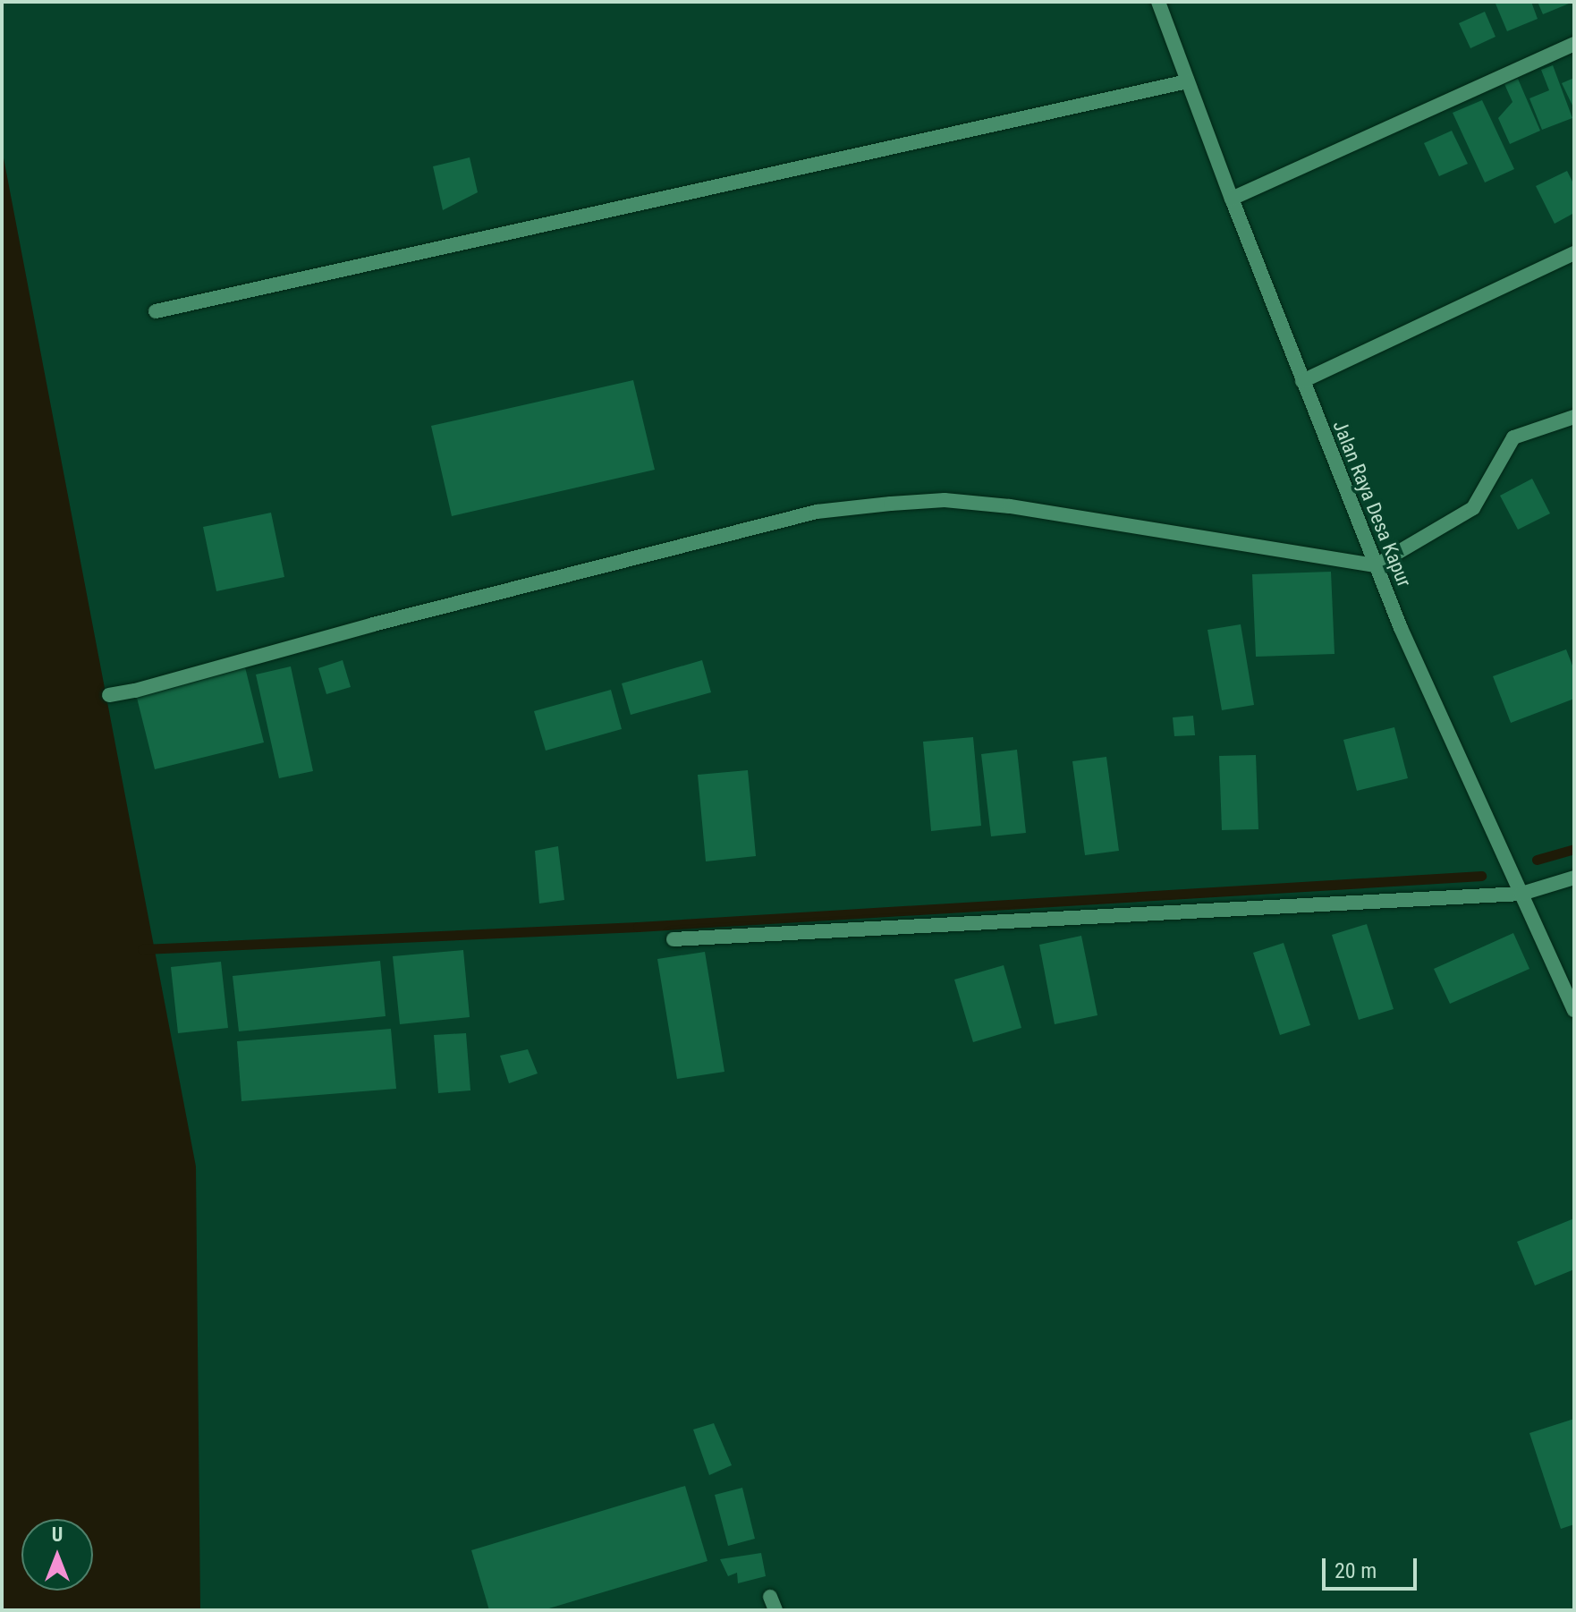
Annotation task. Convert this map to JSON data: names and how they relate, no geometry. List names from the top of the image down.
{
  "streets": {
    "street": ["Jalan Raya Desa Kapur"]
  },
  "scale_bar": "20 m",
  "north": "top"
}
